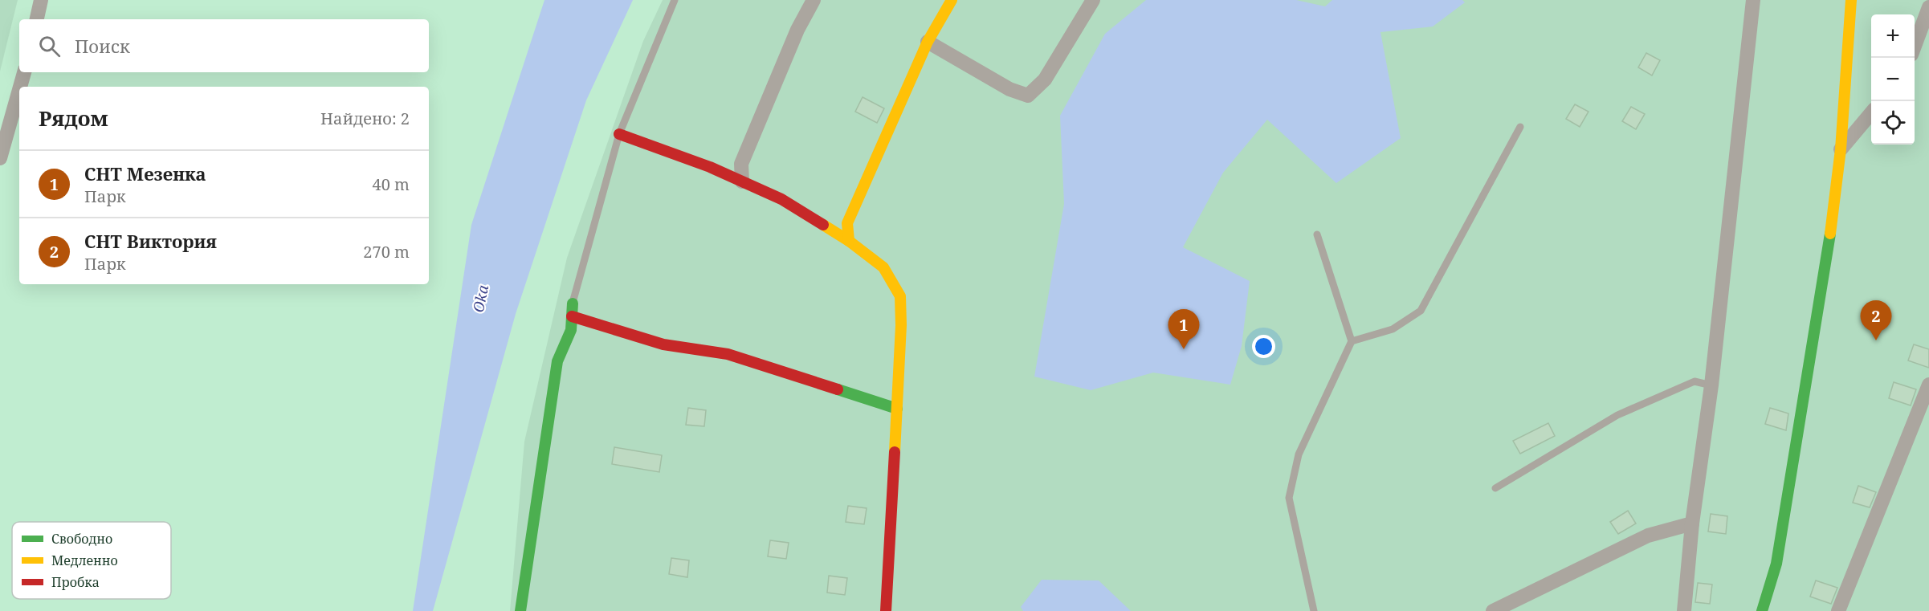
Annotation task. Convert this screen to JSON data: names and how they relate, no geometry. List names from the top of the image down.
{
  "water": ["Oka"],
  "legend": ["Свободно", "Медленно", "Пробка"],
  "page": {
    "map_buttons": ["+", "−"],
    "search": "Поиск",
    "heading": ["Рядом", "Найдено: 2"],
    "list": [
      {
        "mark": "1",
        "name": "СНТ Мезенка",
        "note": "Парк",
        "value": "40 m"
      },
      {
        "mark": "2",
        "name": "СНТ Виктория",
        "note": "Парк",
        "value": "270 m"
      }
    ],
    "pins": ["2", "1"]
  }
}
